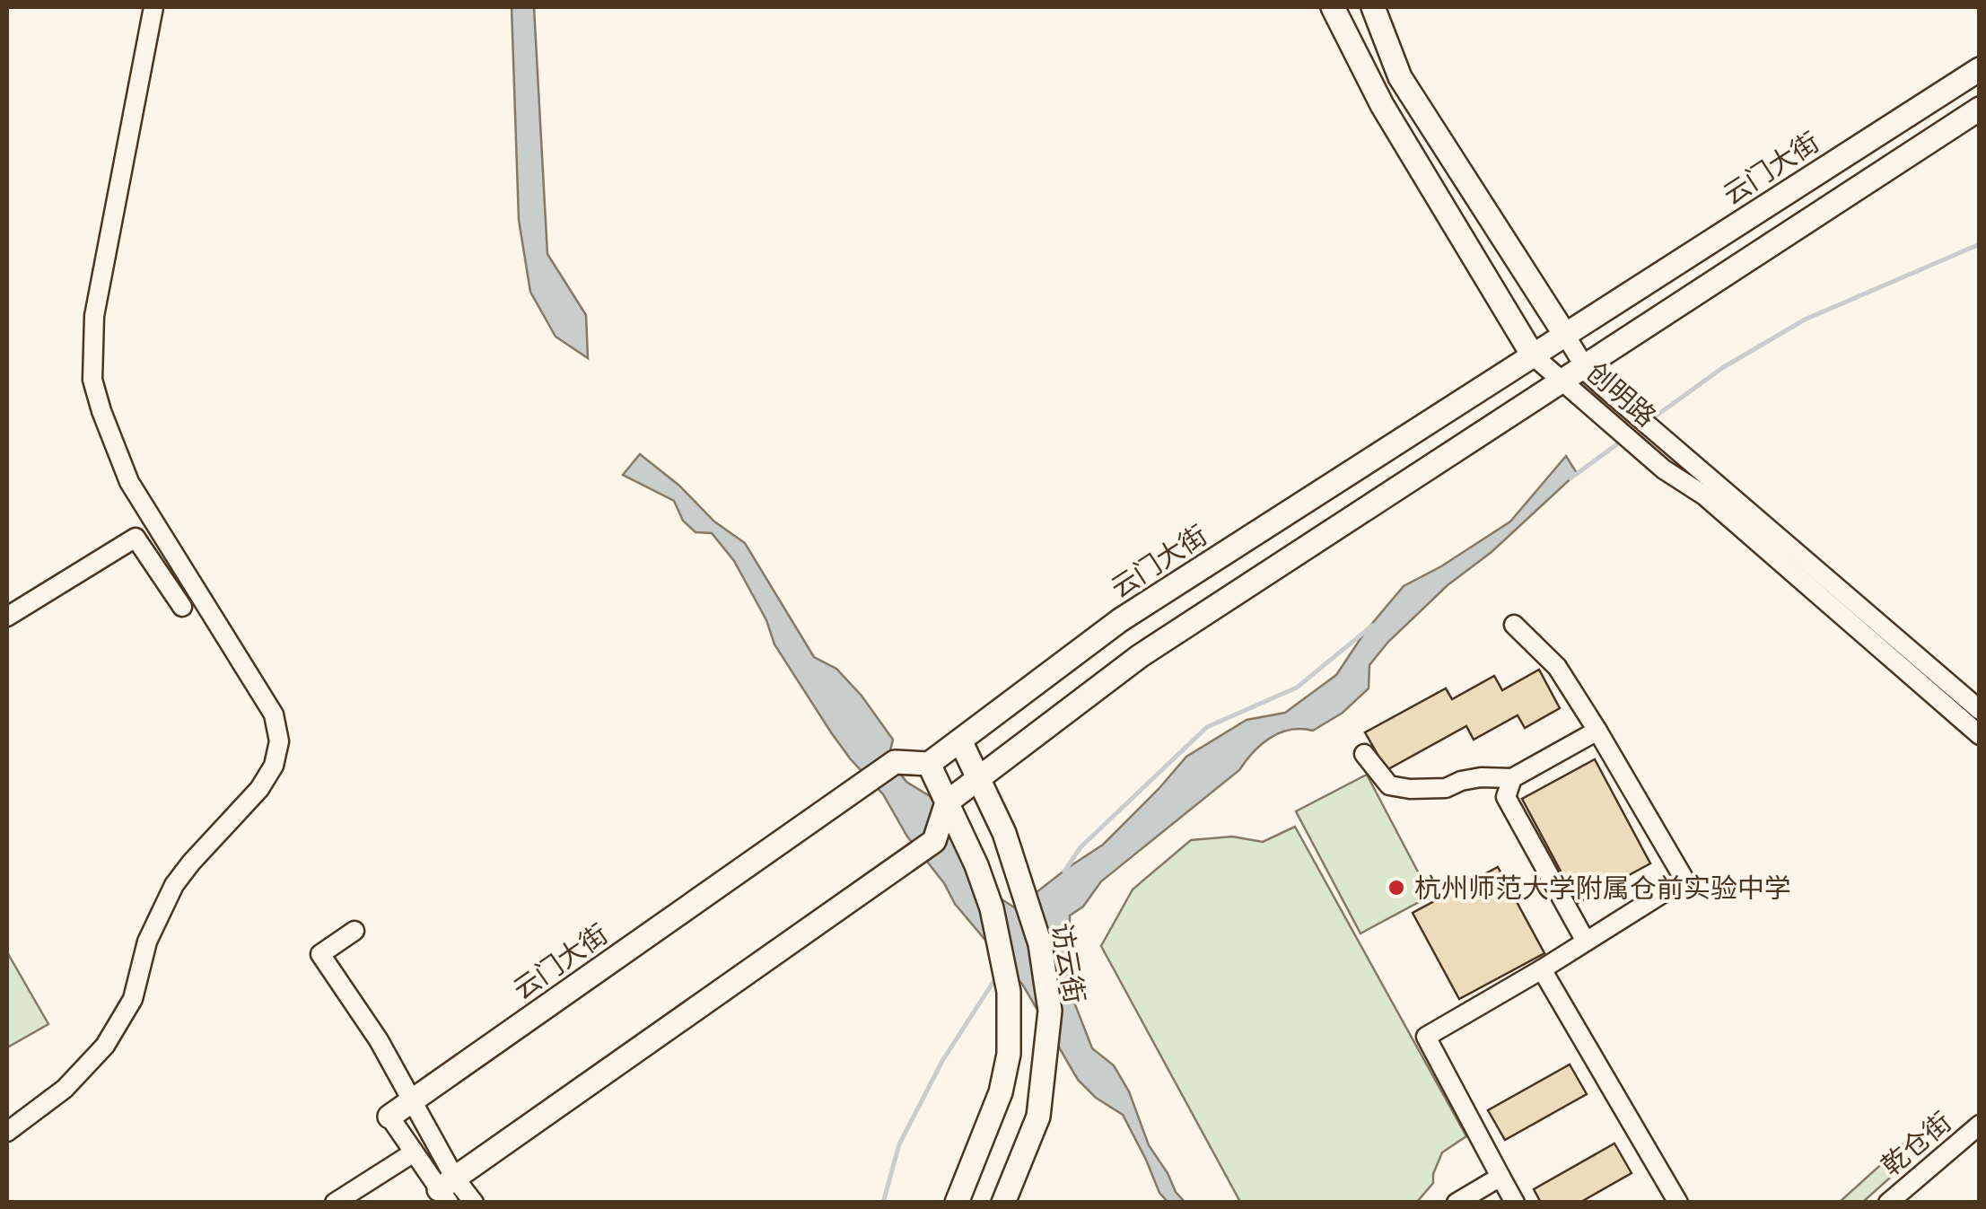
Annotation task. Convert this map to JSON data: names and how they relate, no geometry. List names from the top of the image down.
{
  "streets": {
    "main road": ["云门大街", "创明路", "访云街"],
    "street": ["乾仓街"]
  },
  "crossings": [
    ["云门大街", "创明路"],
    ["云门大街", "访云街"]
  ],
  "places": ["杭州师范大学附属仓前实验中学"]
}
